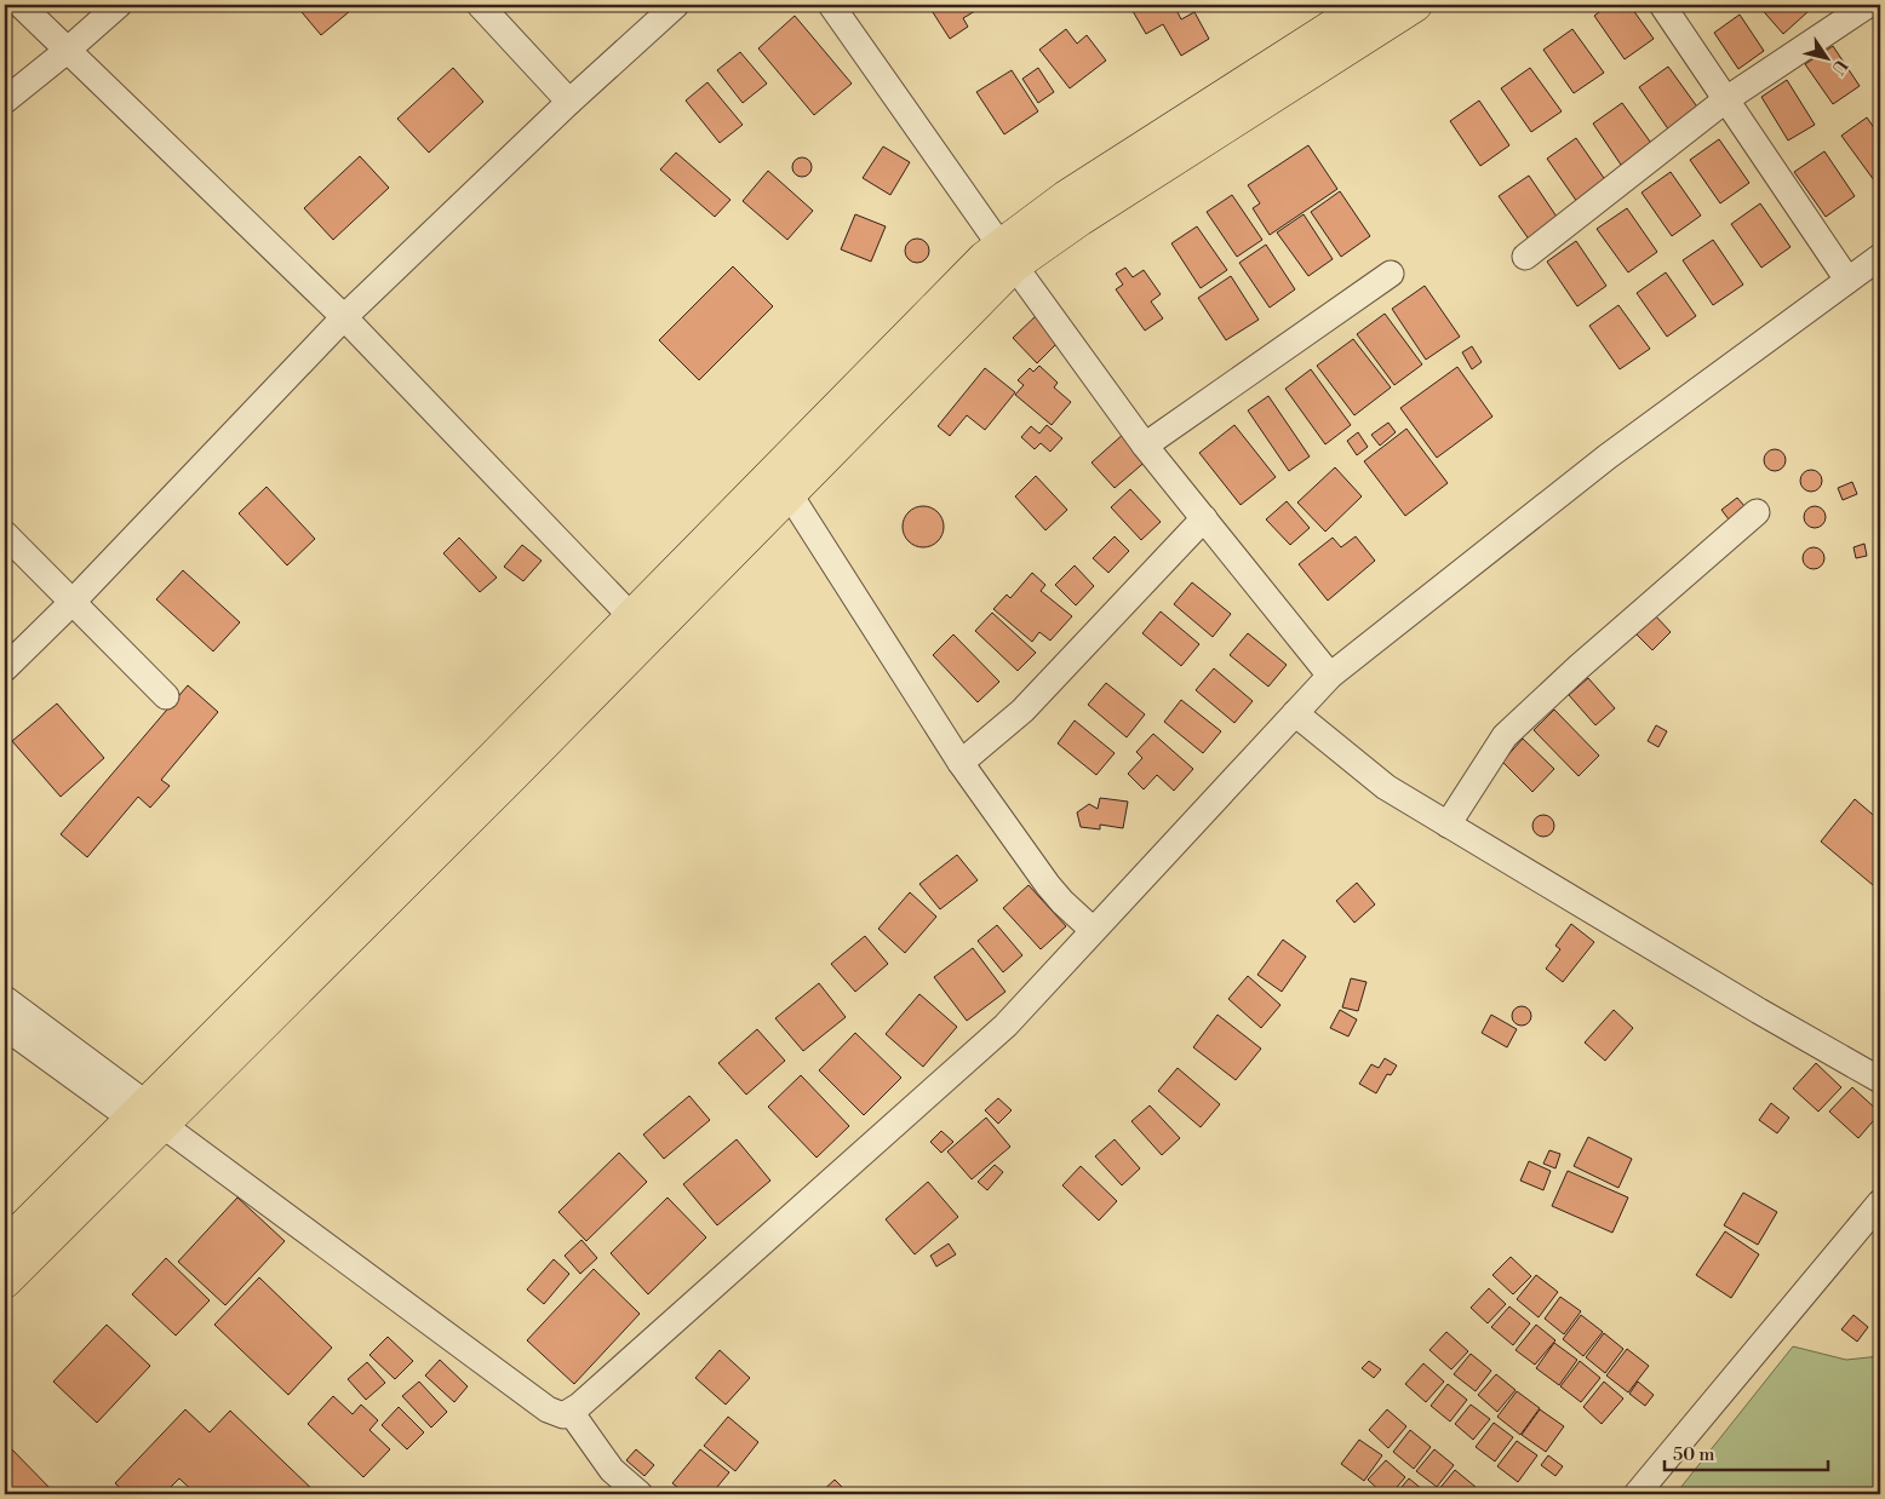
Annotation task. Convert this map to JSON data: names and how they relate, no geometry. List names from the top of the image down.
{
  "scale_bar": "50 m",
  "north": "bottom right"
}
